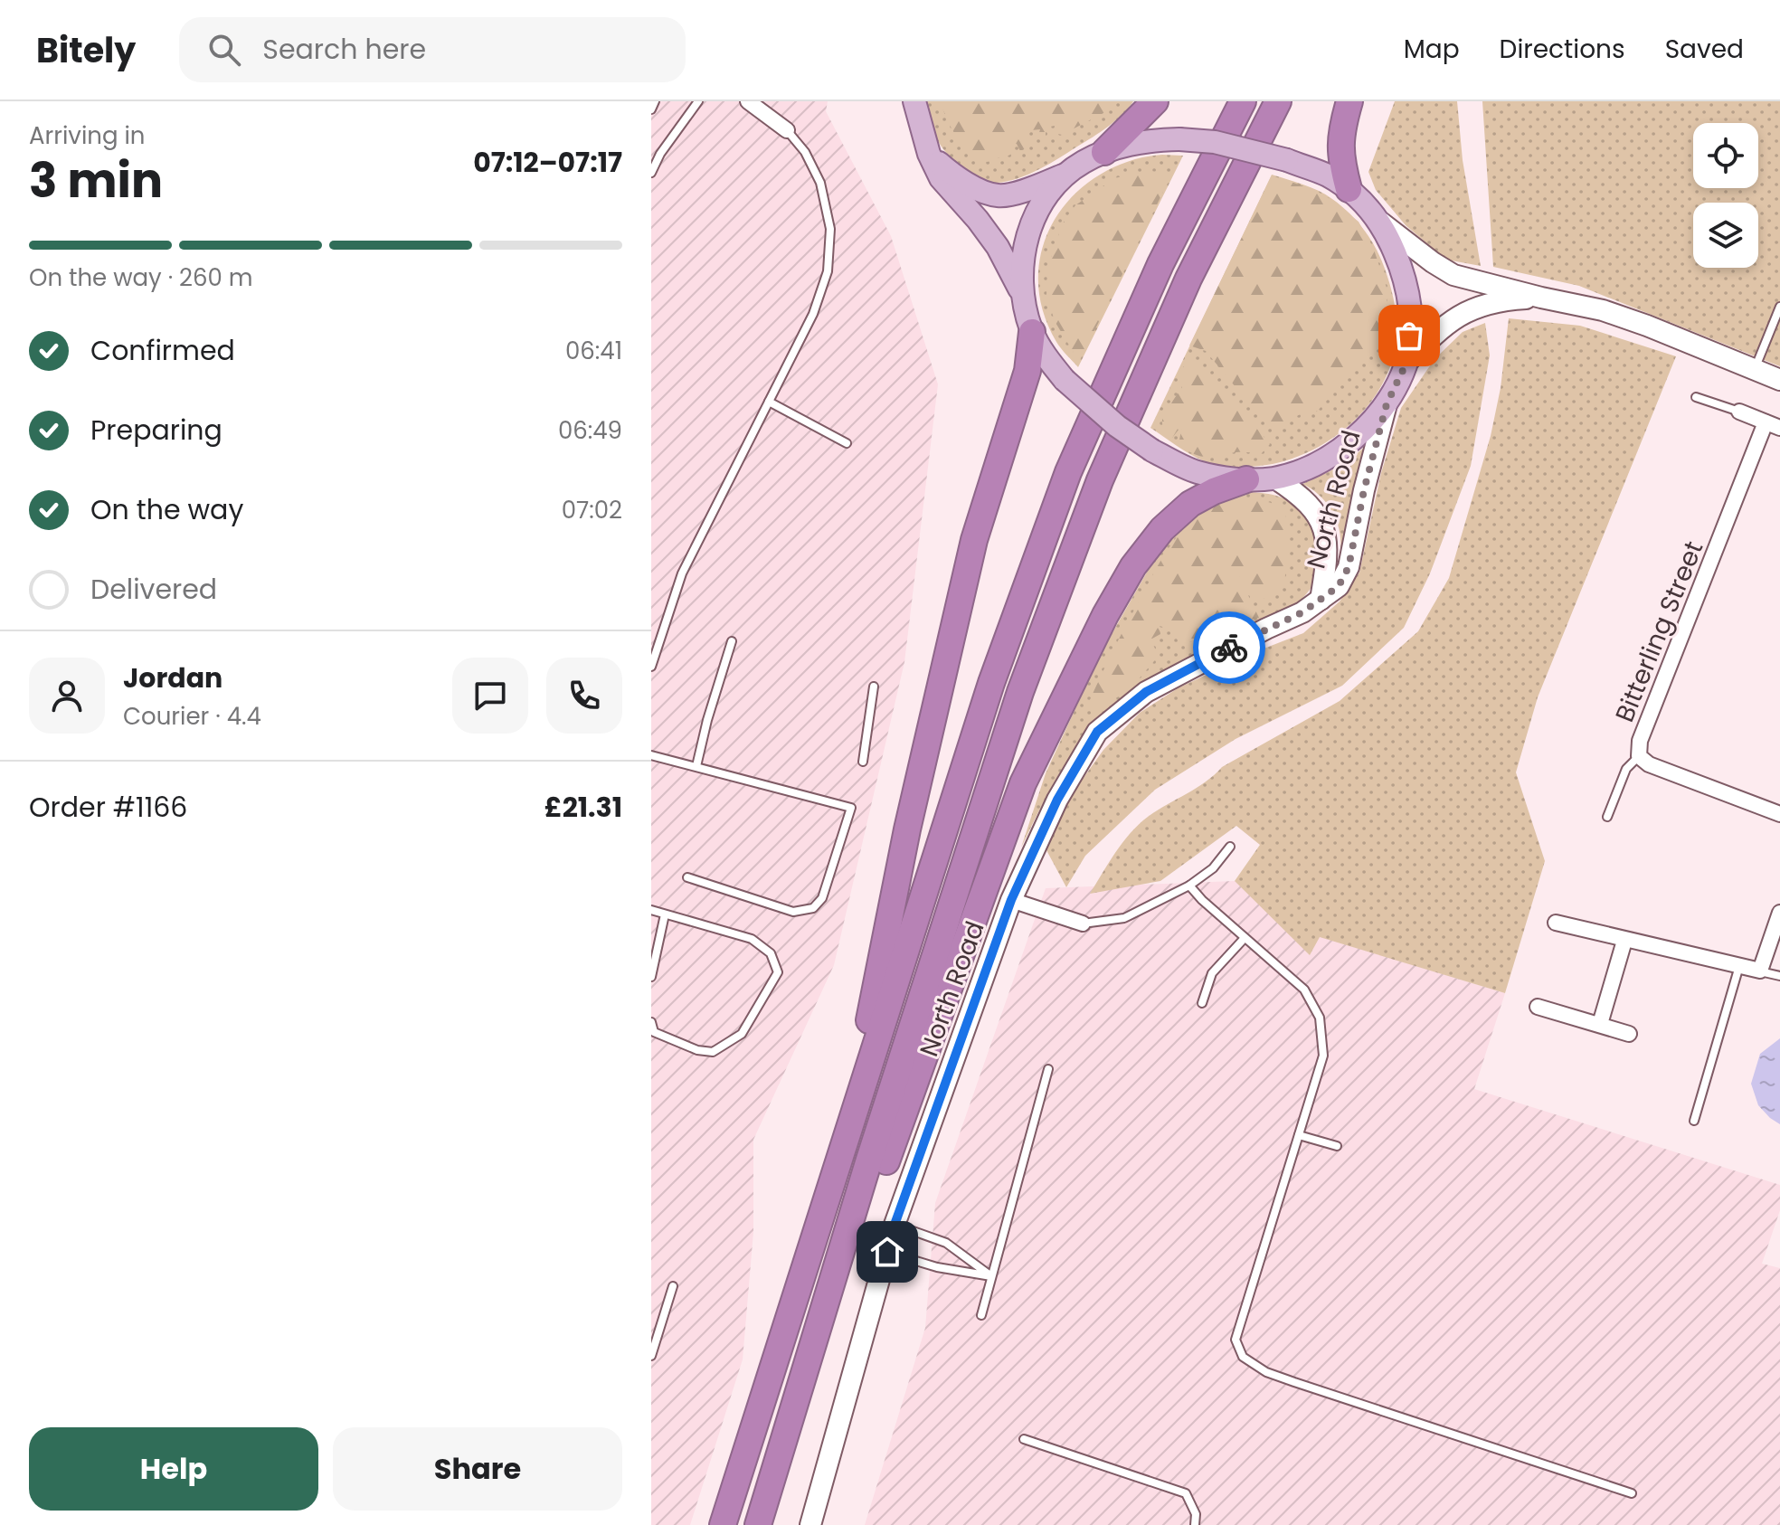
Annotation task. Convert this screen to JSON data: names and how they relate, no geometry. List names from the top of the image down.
{
  "streets": {
    "street": ["North Road", "Bitterling Street"]
  },
  "page": {
    "header": "Bitely",
    "search": "Search here",
    "nav": ["Map", "Directions", "Saved"],
    "heading": ["3 min", "Arriving in", "07:12–07:17"],
    "panel": [
      "Jordan",
      "Courier · 4.4",
      "Order #1166",
      "£21.31"
    ],
    "bar": "On the way · 260 m",
    "list": [
      ["Confirmed", "06:41"],
      ["Preparing", "06:49"],
      ["On the way", "07:02"],
      "Delivered"
    ],
    "buttons": ["Help", "Share"]
  }
}
